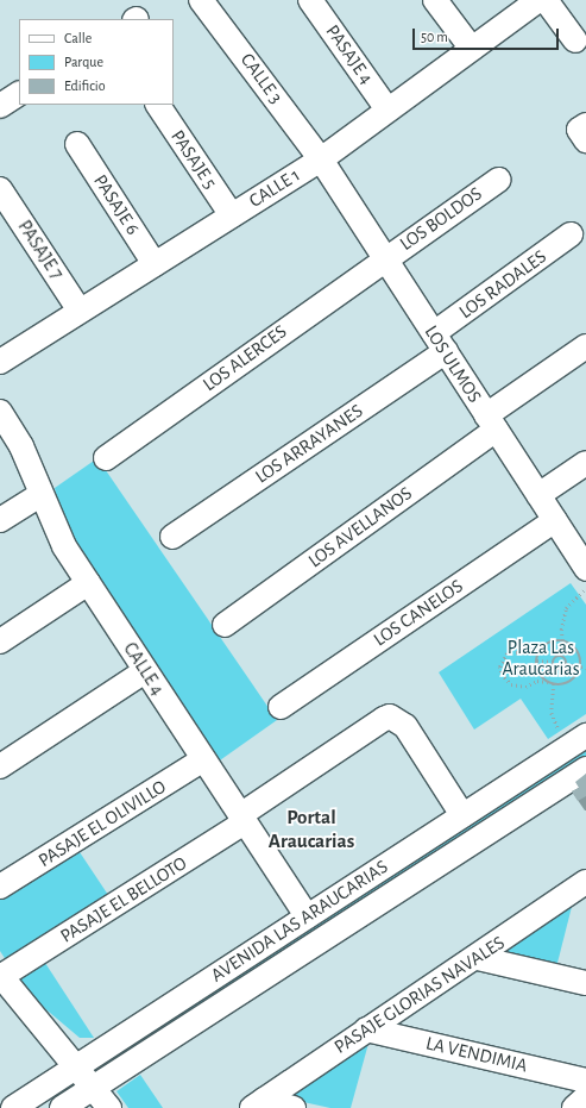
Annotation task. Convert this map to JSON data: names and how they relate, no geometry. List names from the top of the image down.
{
  "streets": {
    "street": [
      "PASAJE 4",
      "CALLE 3",
      "PASAJE 5",
      "CALLE 1",
      "PASAJE 6",
      "LOS BOLDOS",
      "PASAJE 7",
      "LOS RADALES",
      "LOS ALERCES",
      "LOS ULMOS",
      "LOS ARRAYANES",
      "LOS AVELLANOS",
      "LOS CANELOS",
      "CALLE 4",
      "PASAJE EL OLIVILLO",
      "PASAJE EL BELLOTO",
      "AVENIDA LAS ARAUCARIAS",
      "PASAJE GLORIAS NAVALES",
      "LA VENDIMIA"
    ]
  },
  "crossings": [
    ["PASAJE 4", "CALLE 1"],
    ["CALLE 3", "CALLE 1"],
    ["CALLE 3", "LOS ULMOS"],
    ["PASAJE 5", "CALLE 1"],
    ["CALLE 1", "PASAJE 6"],
    ["CALLE 1", "PASAJE 7"],
    ["CALLE 1", "LOS ULMOS"],
    ["LOS BOLDOS", "LOS ALERCES"],
    ["LOS BOLDOS", "LOS ULMOS"],
    ["LOS RADALES", "LOS ULMOS"],
    ["LOS RADALES", "LOS ARRAYANES"],
    ["LOS ALERCES", "LOS ULMOS"],
    ["LOS ULMOS", "LOS ARRAYANES"],
    ["LOS ULMOS", "LOS AVELLANOS"],
    ["LOS ULMOS", "LOS CANELOS"],
    ["CALLE 4", "PASAJE EL OLIVILLO"],
    ["CALLE 4", "PASAJE EL BELLOTO"],
    ["CALLE 4", "AVENIDA LAS ARAUCARIAS"],
    ["PASAJE EL BELLOTO", "AVENIDA LAS ARAUCARIAS"],
    ["PASAJE GLORIAS NAVALES", "LA VENDIMIA"]
  ],
  "districts": ["Portal Araucarias"],
  "parks": ["Plaza Las Araucarias"],
  "legend": ["Calle", "Parque", "Edificio"],
  "scale_bar": "50 m"
}
